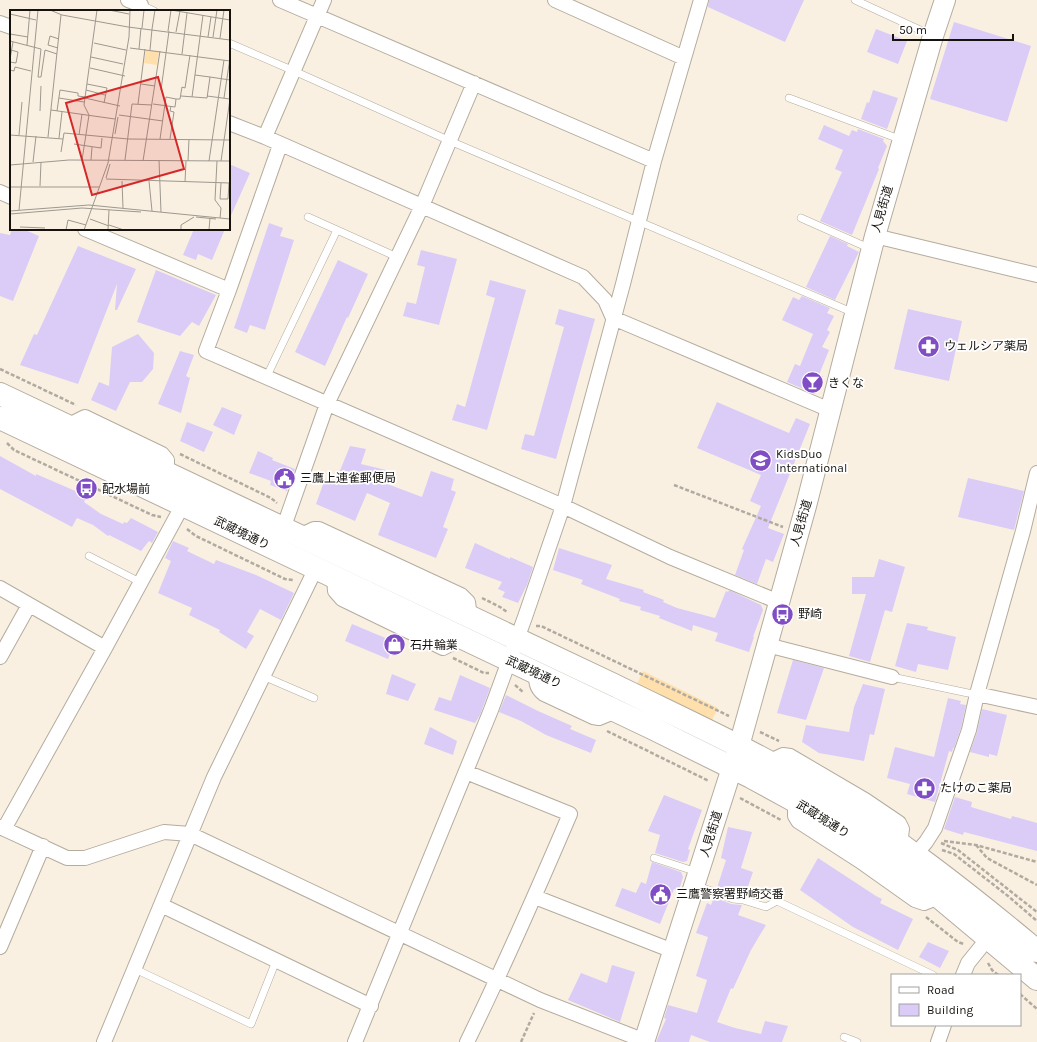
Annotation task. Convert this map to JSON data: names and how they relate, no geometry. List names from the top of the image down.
{
  "streets": {
    "main road": ["人見街道", "武蔵境通り"]
  },
  "crossings": [
    ["人見街道", "武蔵境通り"]
  ],
  "places": {
    "pharmacy": ["ウェルシア薬局", "たけのこ薬局"],
    "bar": ["きくな"],
    "school or university": ["KidsDuo International"],
    "public building": ["三鷹上連雀郵便局", "三鷹警察署野崎交番"],
    "bus stop": ["配水場前", "野崎"],
    "shop": ["石井輪業"]
  },
  "legend": ["Road", "Building"],
  "scale_bar": "50 m"
}
